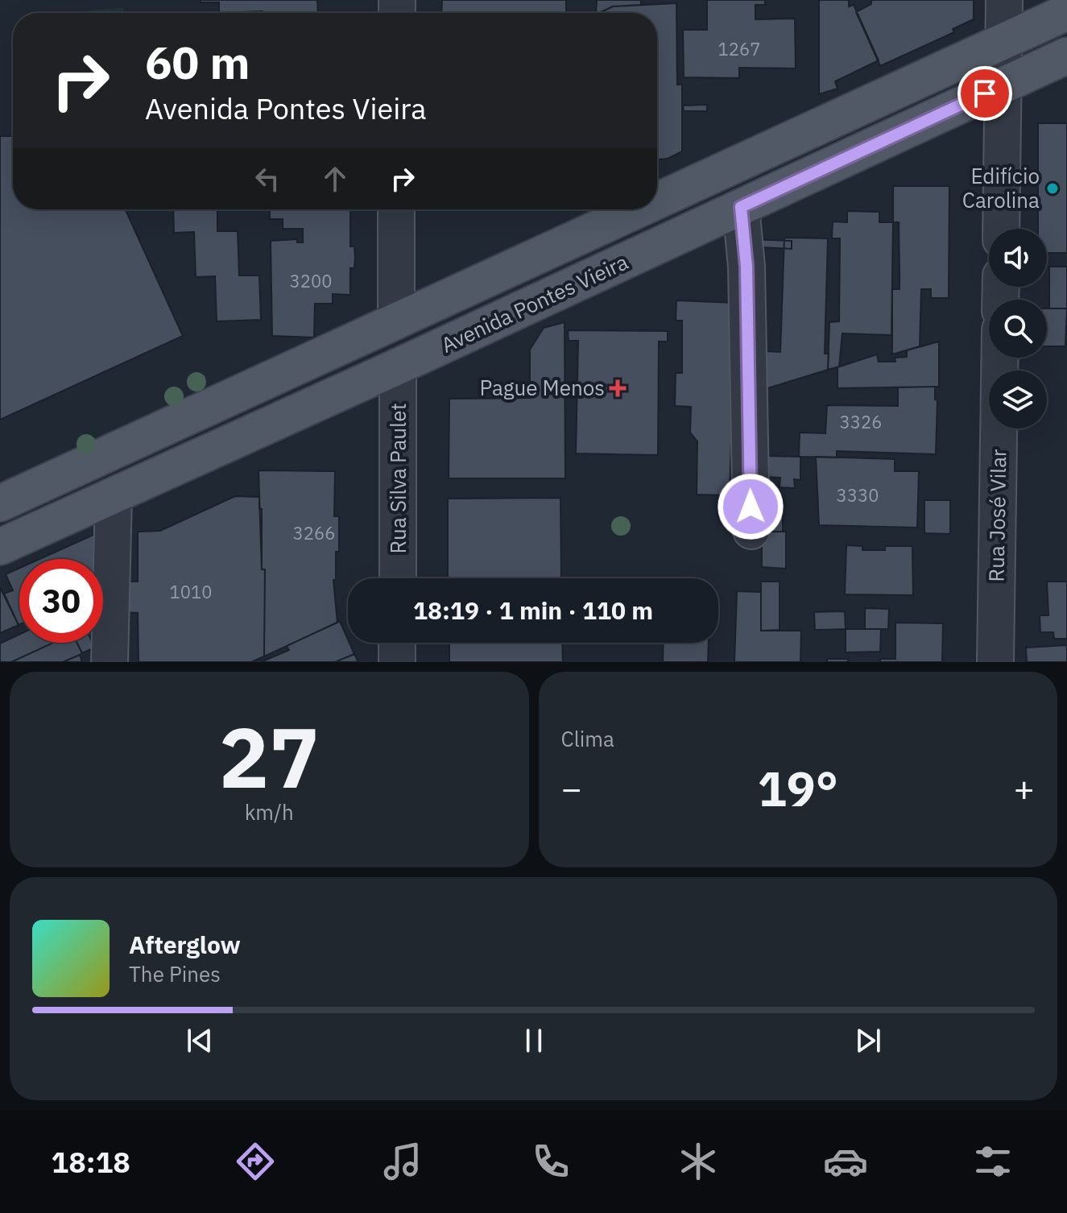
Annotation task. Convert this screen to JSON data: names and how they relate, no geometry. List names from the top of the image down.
{
  "streets": {
    "main road": ["Avenida Pontes Vieira"],
    "street": ["Rua Silva Paulet", "Rua José Vilar"]
  },
  "crossings": [
    ["Avenida Pontes Vieira", "Rua Silva Paulet"]
  ],
  "places": {
    "other": ["Edifício Carolina"],
    "health": ["Pague Menos"]
  },
  "house_numbers": [
    "1267",
    "3200",
    "3326",
    "3330",
    "3266",
    "1010"
  ],
  "page": {
    "turn": ["60 m", "Avenida Pontes Vieira"],
    "limit": "30",
    "trip": "18:19 · 1 min · 110 m",
    "tile": [
      ["27", "km/h"],
      "Clima"
    ],
    "heat": ["−", "19°", "+"],
    "song": ["Afterglow", "The Pines"],
    "tabs": "18:18"
  }
}
